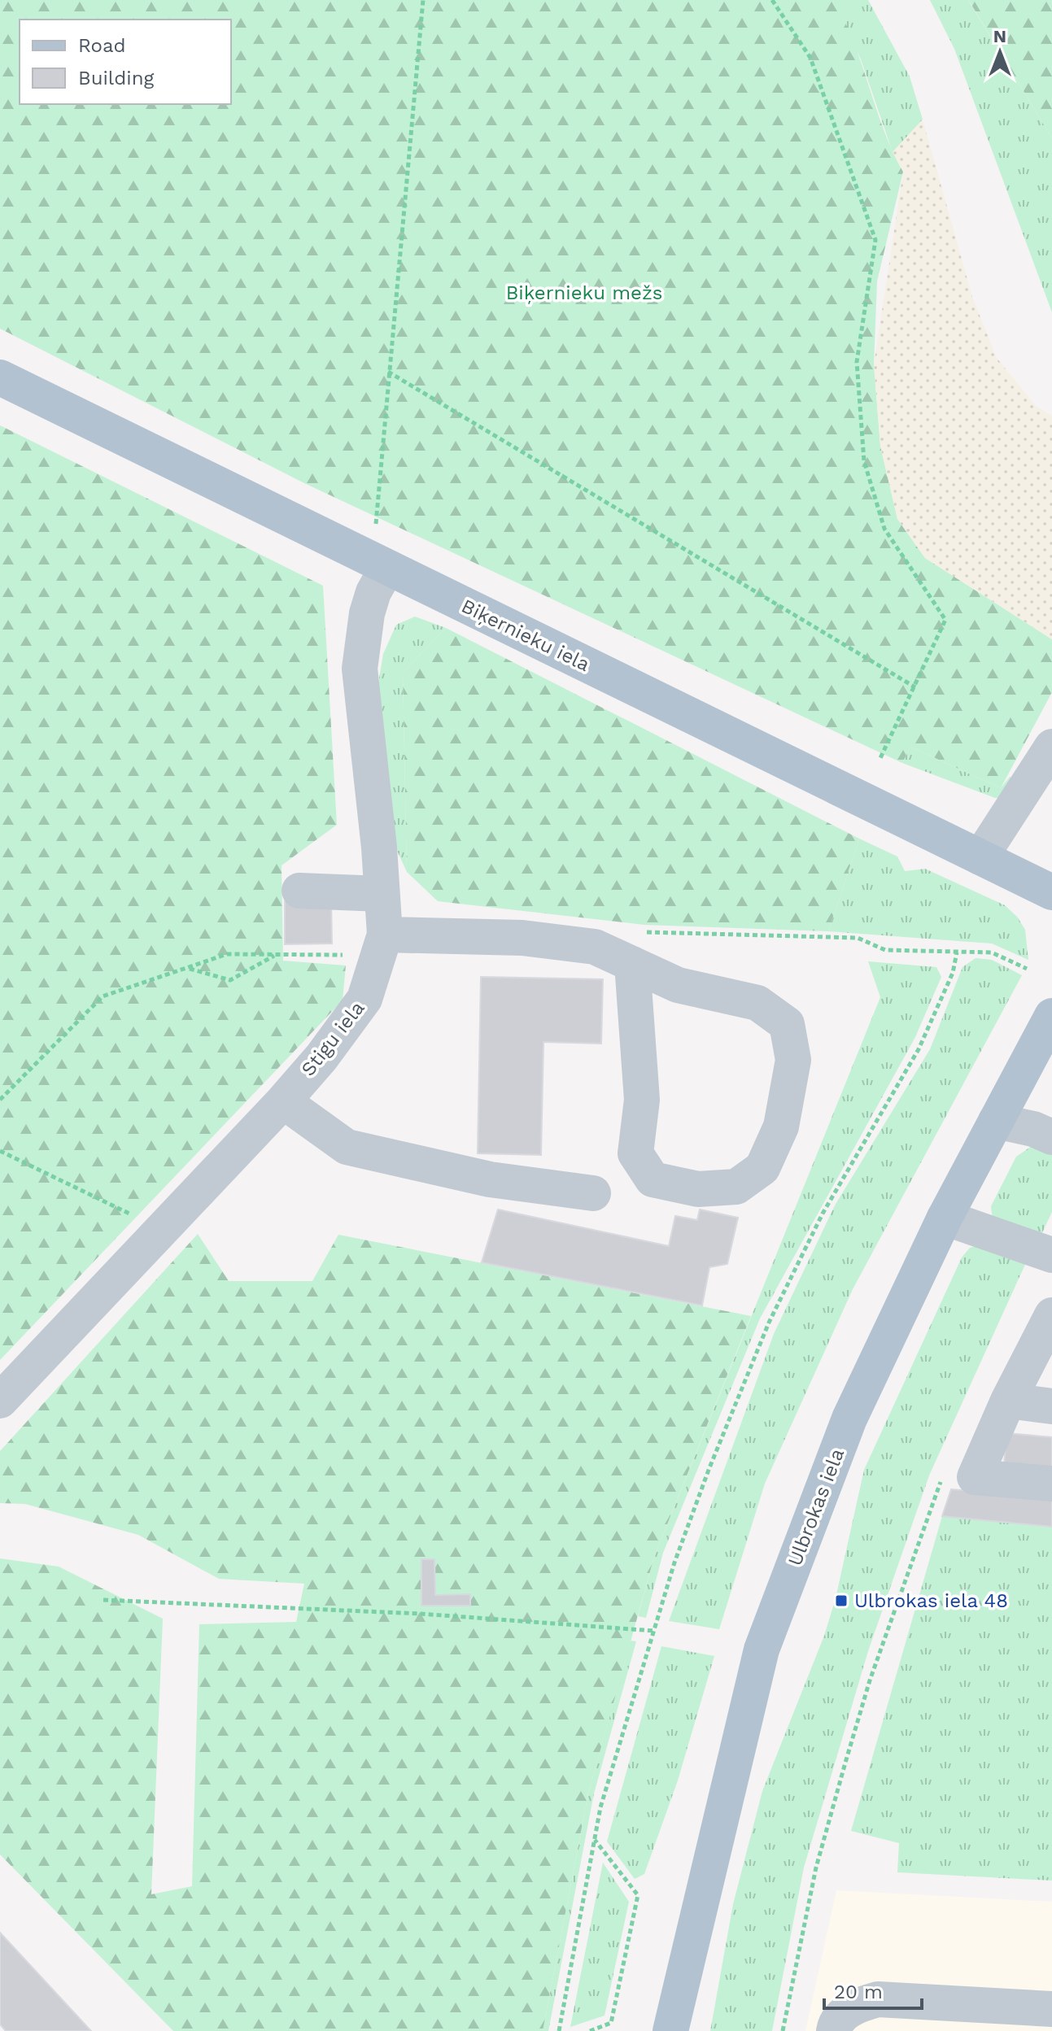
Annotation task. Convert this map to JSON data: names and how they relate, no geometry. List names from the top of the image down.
{
  "streets": {
    "main road": ["Biķernieku iela", "Ulbrokas iela"],
    "street": ["Stigu iela"]
  },
  "crossings": [
    ["Biķernieku iela", "Stigu iela"]
  ],
  "parks": ["Biķernieku mežs"],
  "places": {
    "transit": ["Ulbrokas iela 48"]
  },
  "legend": ["Road", "Building"],
  "scale_bar": "20 m",
  "north": "top"
}
